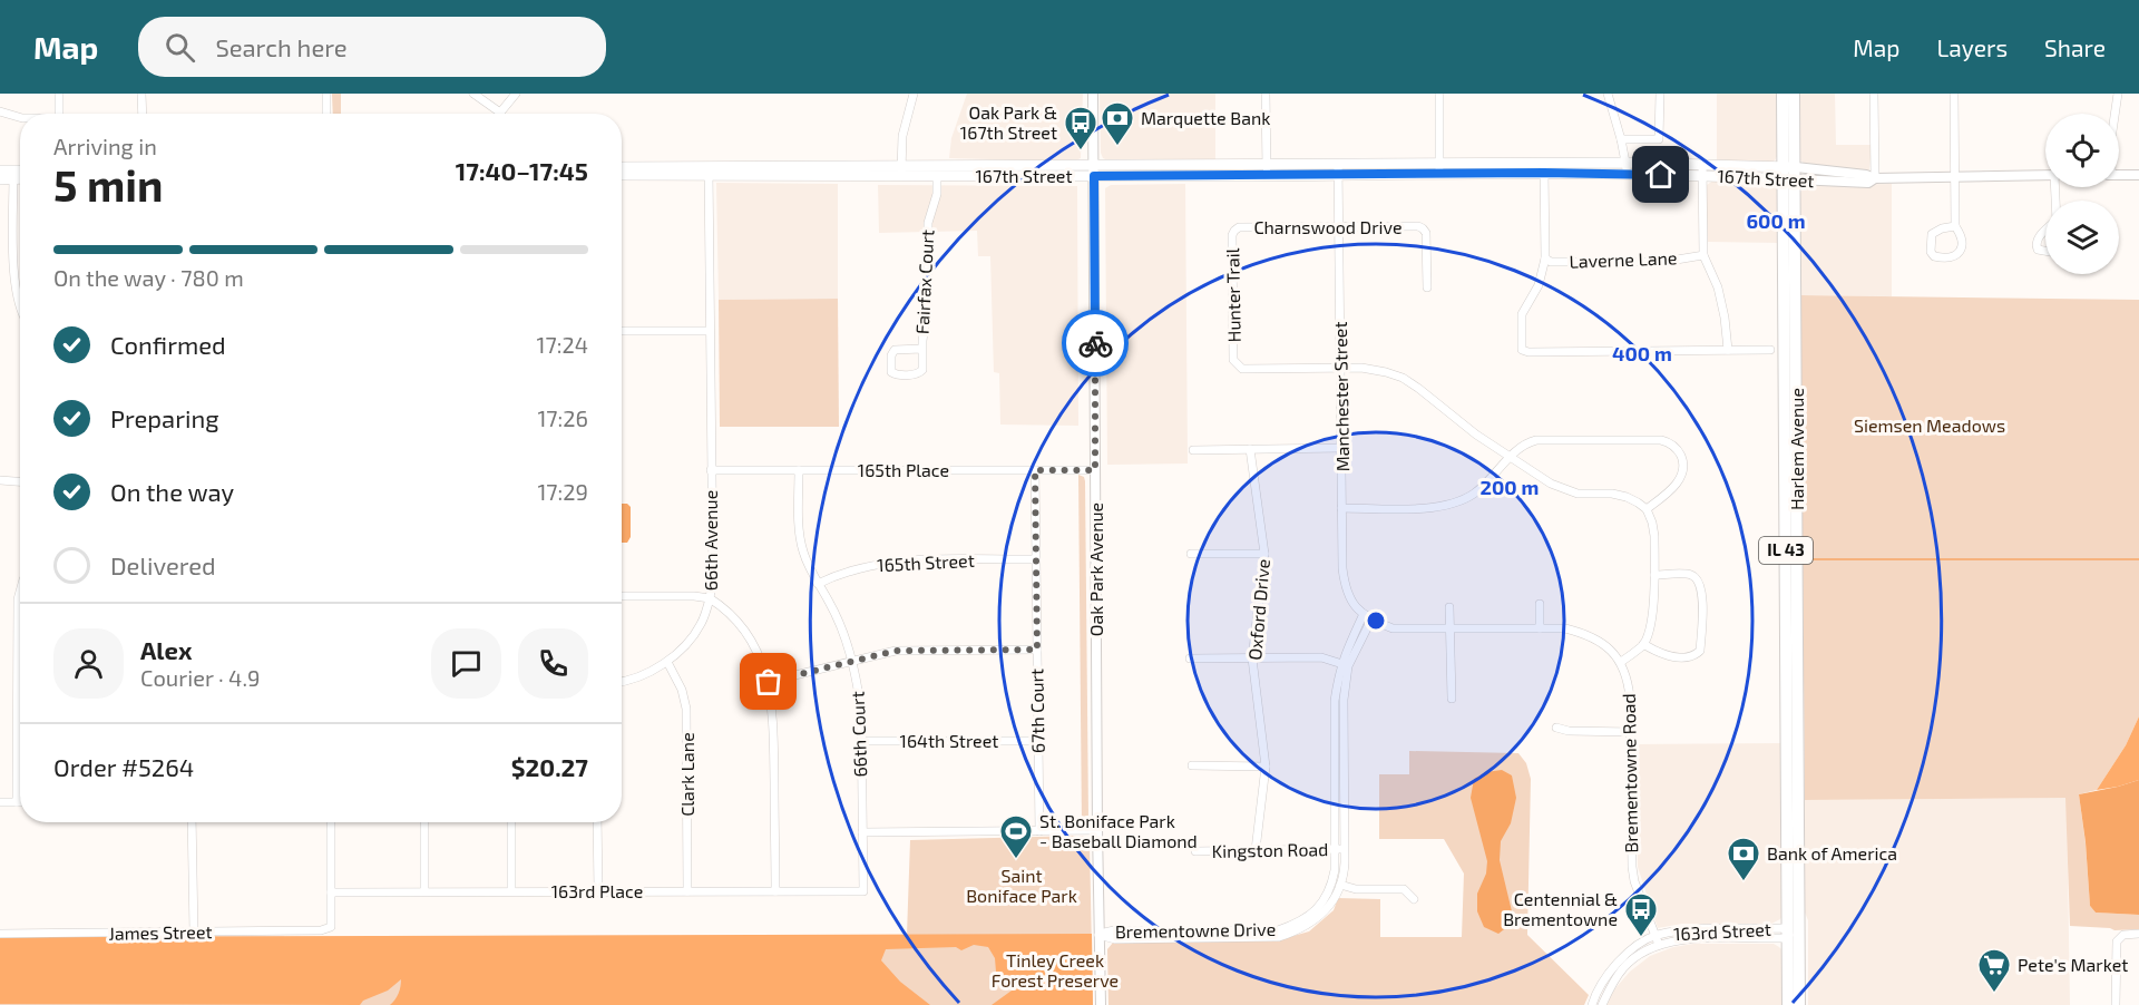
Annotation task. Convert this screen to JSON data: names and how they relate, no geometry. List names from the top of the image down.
{
  "streets": {
    "main road": ["167th Street", "Harlem Avenue", "IL 43"],
    "street": [
      "Charnswood Drive",
      "Laverne Lane",
      "Fairfax Court",
      "Hunter Trail",
      "Manchester Street",
      "165th Place",
      "66th Avenue",
      "165th Street",
      "Oak Park Avenue",
      "Oxford Drive",
      "67th Court",
      "66th Court",
      "164th Street",
      "Brementowne Road",
      "Clark Lane",
      "Kingston Road",
      "163rd Place",
      "Brementowne Drive",
      "163rd Street",
      "James Street"
    ]
  },
  "crossings": [
    ["167th Street", "Fairfax Court"],
    ["167th Street", "Manchester Street"],
    ["167th Street", "Harlem Avenue"],
    ["167th Street", "66th Avenue"],
    ["167th Street", "Oak Park Avenue"],
    ["Charnswood Drive", "Hunter Trail"],
    ["Charnswood Drive", "Manchester Street"],
    ["Hunter Trail", "Manchester Street"],
    ["Manchester Street", "Brementowne Drive"],
    ["Harlem Avenue", "163rd Street"],
    ["165th Place", "66th Avenue"],
    ["165th Place", "Oak Park Avenue"],
    ["165th Place", "67th Court"],
    ["165th Place", "66th Court"],
    ["66th Avenue", "163rd Place"],
    ["165th Street", "67th Court"],
    ["165th Street", "66th Court"],
    ["Oak Park Avenue", "Brementowne Drive"],
    ["Oxford Drive", "Kingston Road"],
    ["67th Court", "164th Street"],
    ["66th Court", "164th Street"],
    ["66th Court", "163rd Place"],
    ["Brementowne Road", "163rd Street"],
    ["Clark Lane", "163rd Place"],
    ["Kingston Road", "Brementowne Drive"],
    ["163rd Place", "James Street"]
  ],
  "parks": ["Siemsen Meadows", "Saint Boniface Park", "Tinley Creek Forest Preserve"],
  "places": {
    "bank": ["Marquette Bank", "Bank of America"],
    "bus stop": ["Oak Park & 167th Street", "Centennial & Brementowne"],
    "sports": ["St. Boniface Park - Baseball Diamond"],
    "supermarket": ["Pete's Market"]
  },
  "page": {
    "header": "Map",
    "search": "Search here",
    "nav": ["Map", "Layers", "Share"],
    "heading": ["5 min", "Arriving in", "17:40–17:45"],
    "panel": [
      "Alex",
      "Courier · 4.9",
      "Order #5264",
      "$20.27"
    ],
    "bar": "On the way · 780 m",
    "list": [
      ["Confirmed", "17:24"],
      ["Preparing", "17:26"],
      ["On the way", "17:29"],
      "Delivered"
    ]
  },
  "rings": ["600 m", "400 m", "200 m"]
}
